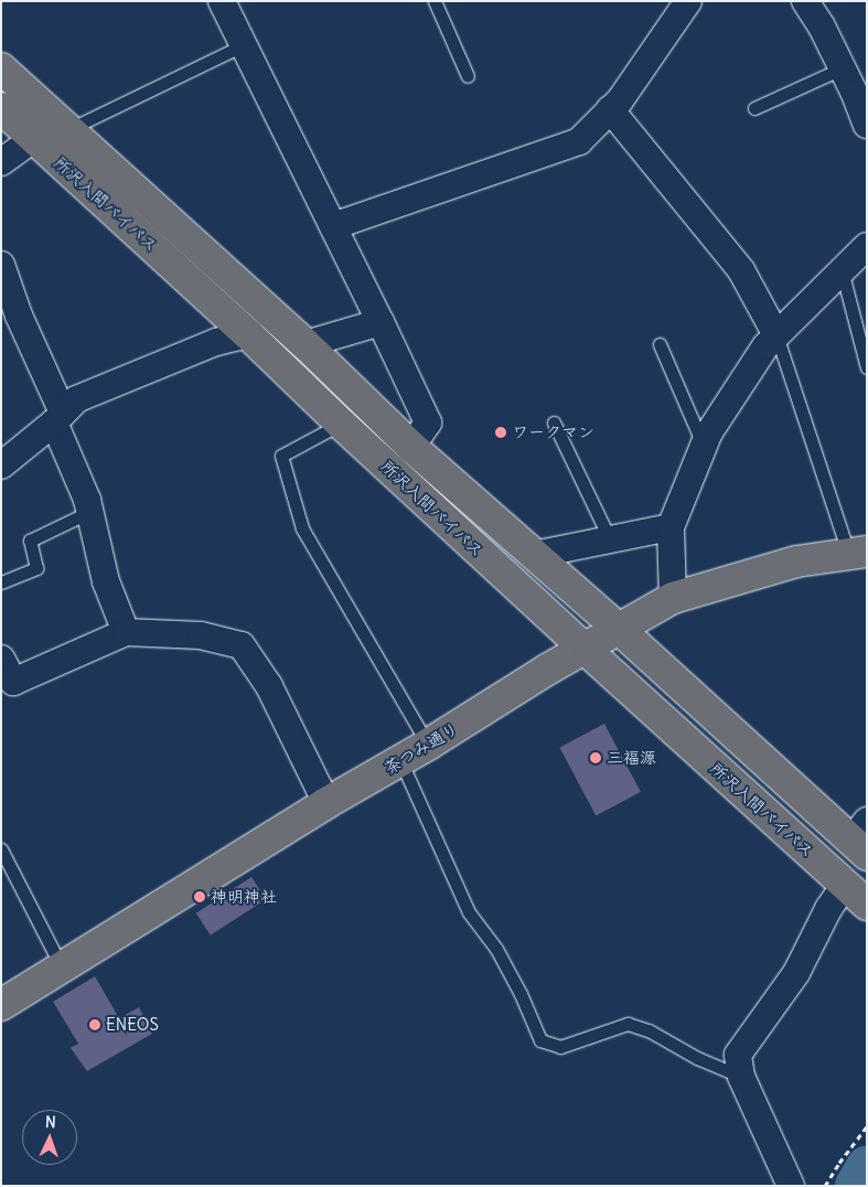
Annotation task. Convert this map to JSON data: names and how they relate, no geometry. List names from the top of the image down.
{
  "streets": {
    "main road": ["所沢入間バイパス", "茶つみ通り"]
  },
  "crossings": [
    ["所沢入間バイパス", "茶つみ通り"]
  ],
  "places": [
    "ワークマン",
    "三福源",
    "神明神社",
    "ENEOS"
  ],
  "north": "top"
}
